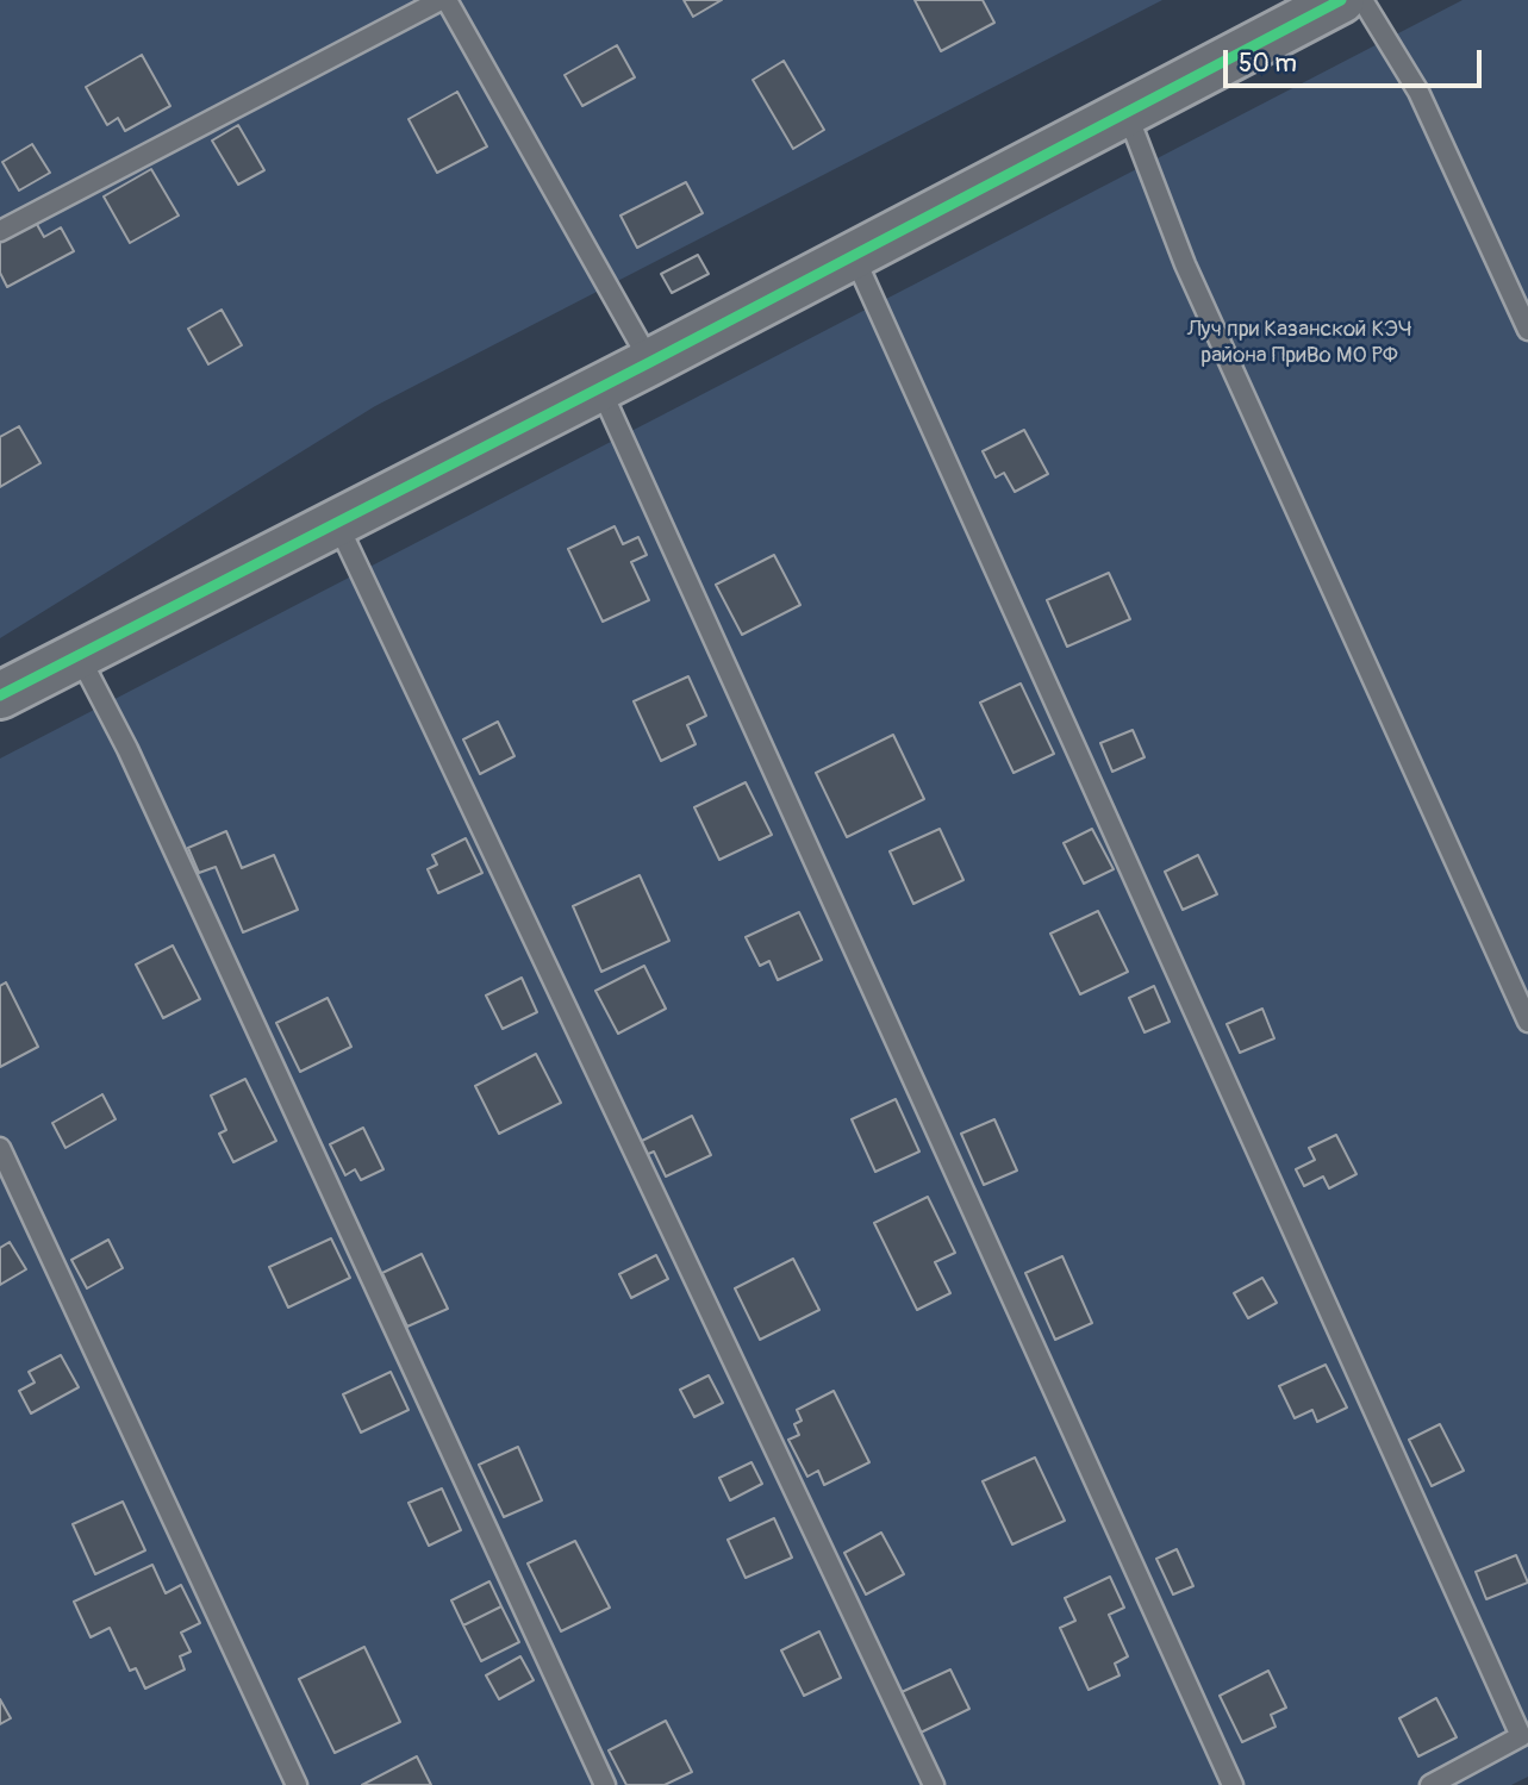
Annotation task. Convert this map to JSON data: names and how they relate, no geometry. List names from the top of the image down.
{
  "parks": ["Луч при Казанской КЭЧ района ПриВо МО РФ"],
  "scale_bar": "50 m"
}
